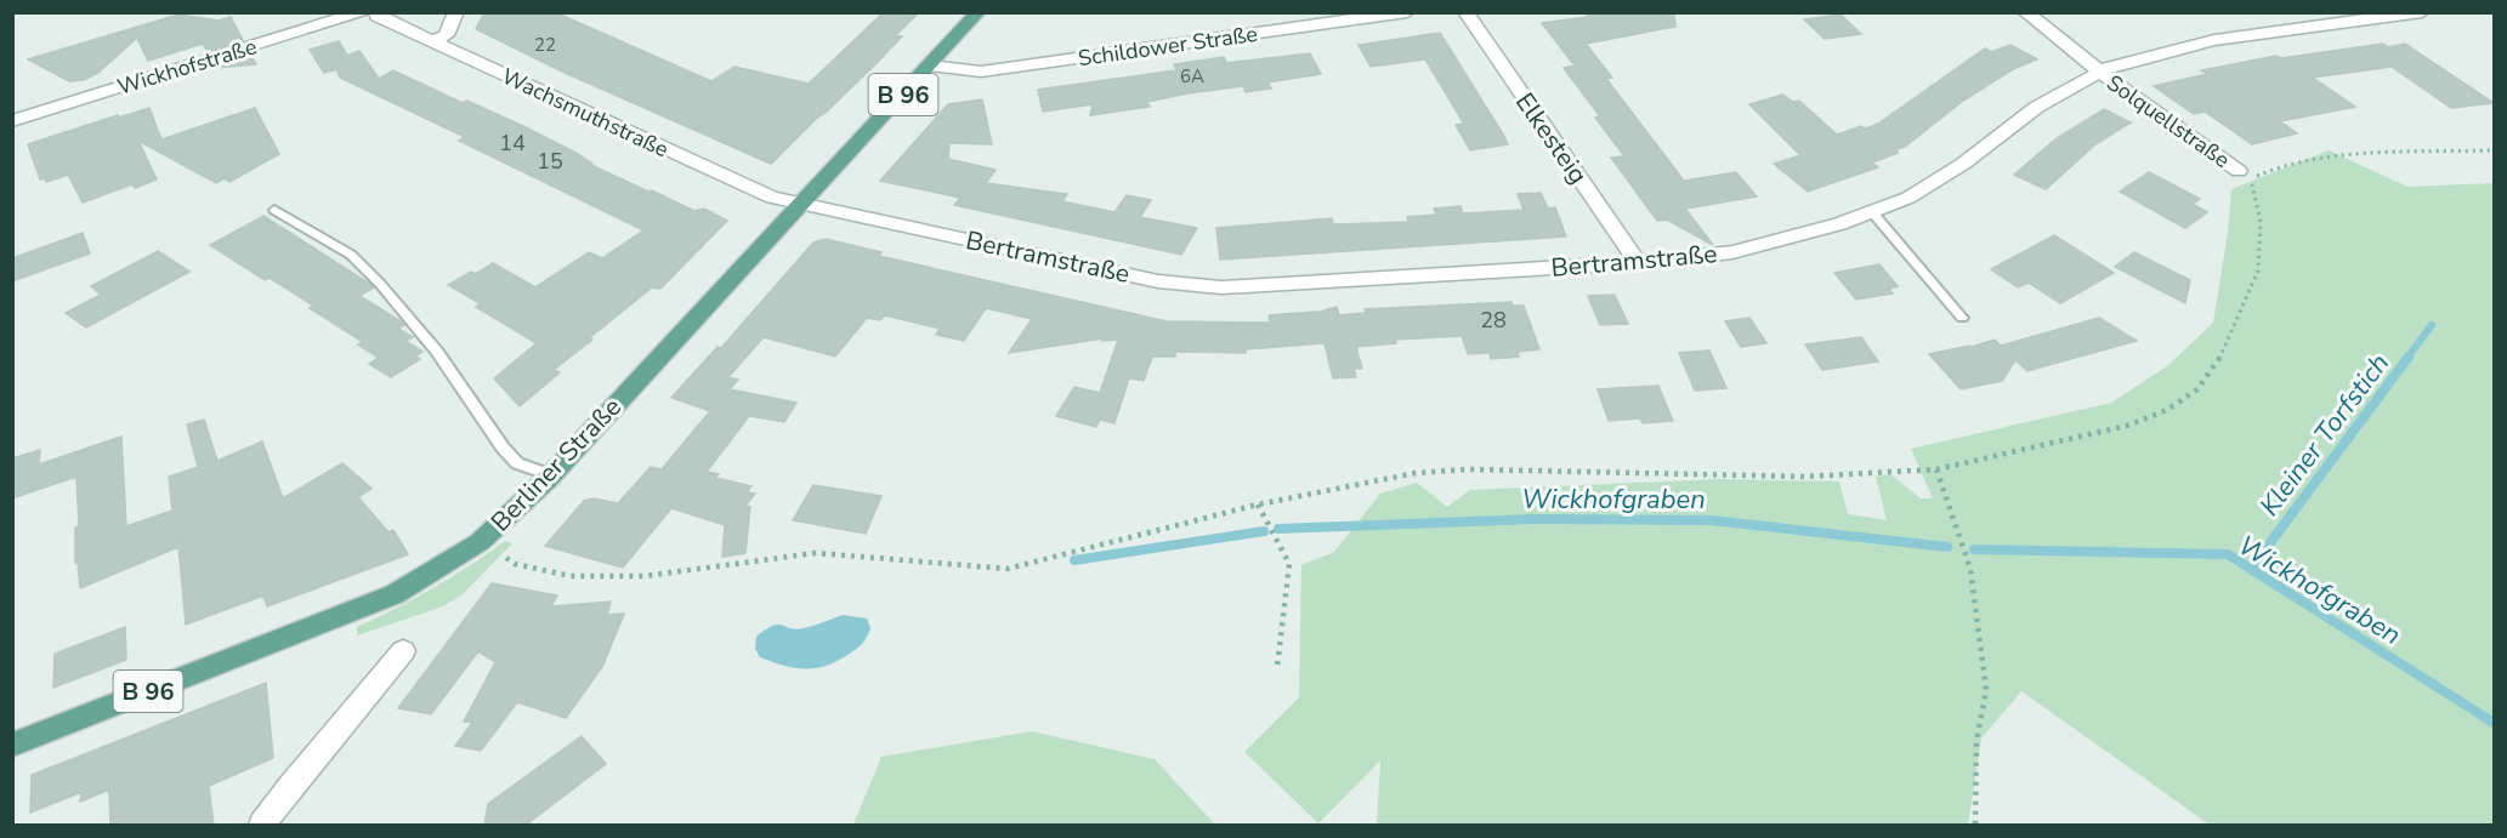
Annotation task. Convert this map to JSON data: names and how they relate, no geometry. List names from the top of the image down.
{
  "streets": {
    "main road": ["B 96", "Berliner Straße"],
    "street": [
      "Schildower Straße",
      "Wickhofstraße",
      "Wachsmuthstraße",
      "Solquellstraße",
      "Elkesteig",
      "Bertramstraße"
    ]
  },
  "crossings": [
    ["Schildower Straße", "Berliner Straße"],
    ["Wachsmuthstraße", "Bertramstraße"],
    ["Wachsmuthstraße", "Berliner Straße"],
    ["Solquellstraße", "Bertramstraße"],
    ["Elkesteig", "Bertramstraße"],
    ["Bertramstraße", "Berliner Straße"]
  ],
  "water": ["Kleiner Torfstich", "Wickhofgraben"],
  "house_numbers": [
    "22",
    "6A",
    "14",
    "15",
    "28"
  ]
}
